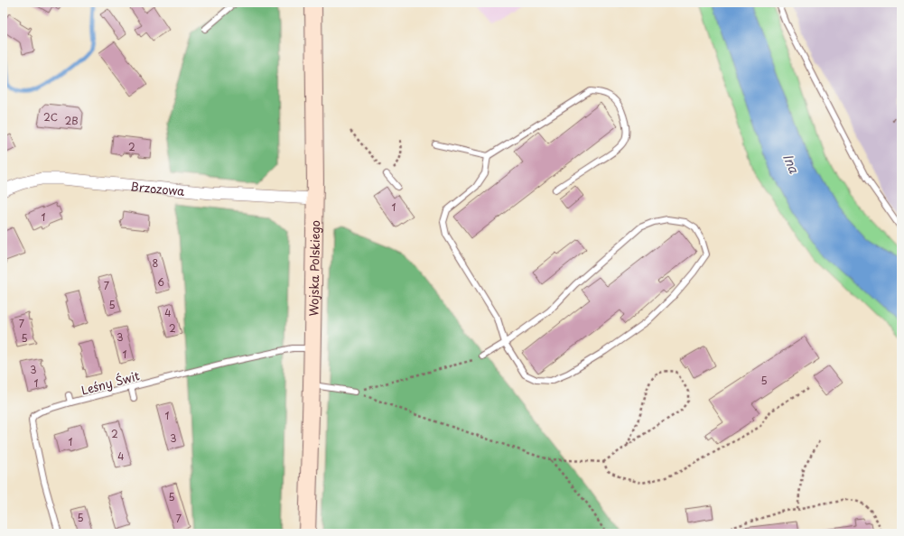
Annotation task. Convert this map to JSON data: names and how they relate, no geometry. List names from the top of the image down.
{
  "streets": {
    "street": ["Brzozowa", "Wojska Polskiego"],
    "lane": ["Leśny Świt"]
  },
  "crossings": [
    ["Brzozowa", "Wojska Polskiego"],
    ["Wojska Polskiego", "Leśny Świt"]
  ],
  "water": ["Ina"],
  "house_numbers": [
    "2C",
    "2B",
    "2",
    "1",
    "1",
    "8",
    "6",
    "7",
    "5",
    "4",
    "7",
    "2",
    "3",
    "5",
    "1",
    "3",
    "5",
    "1",
    "1",
    "2",
    "3",
    "1",
    "4",
    "5",
    "5",
    "7"
  ]
}
